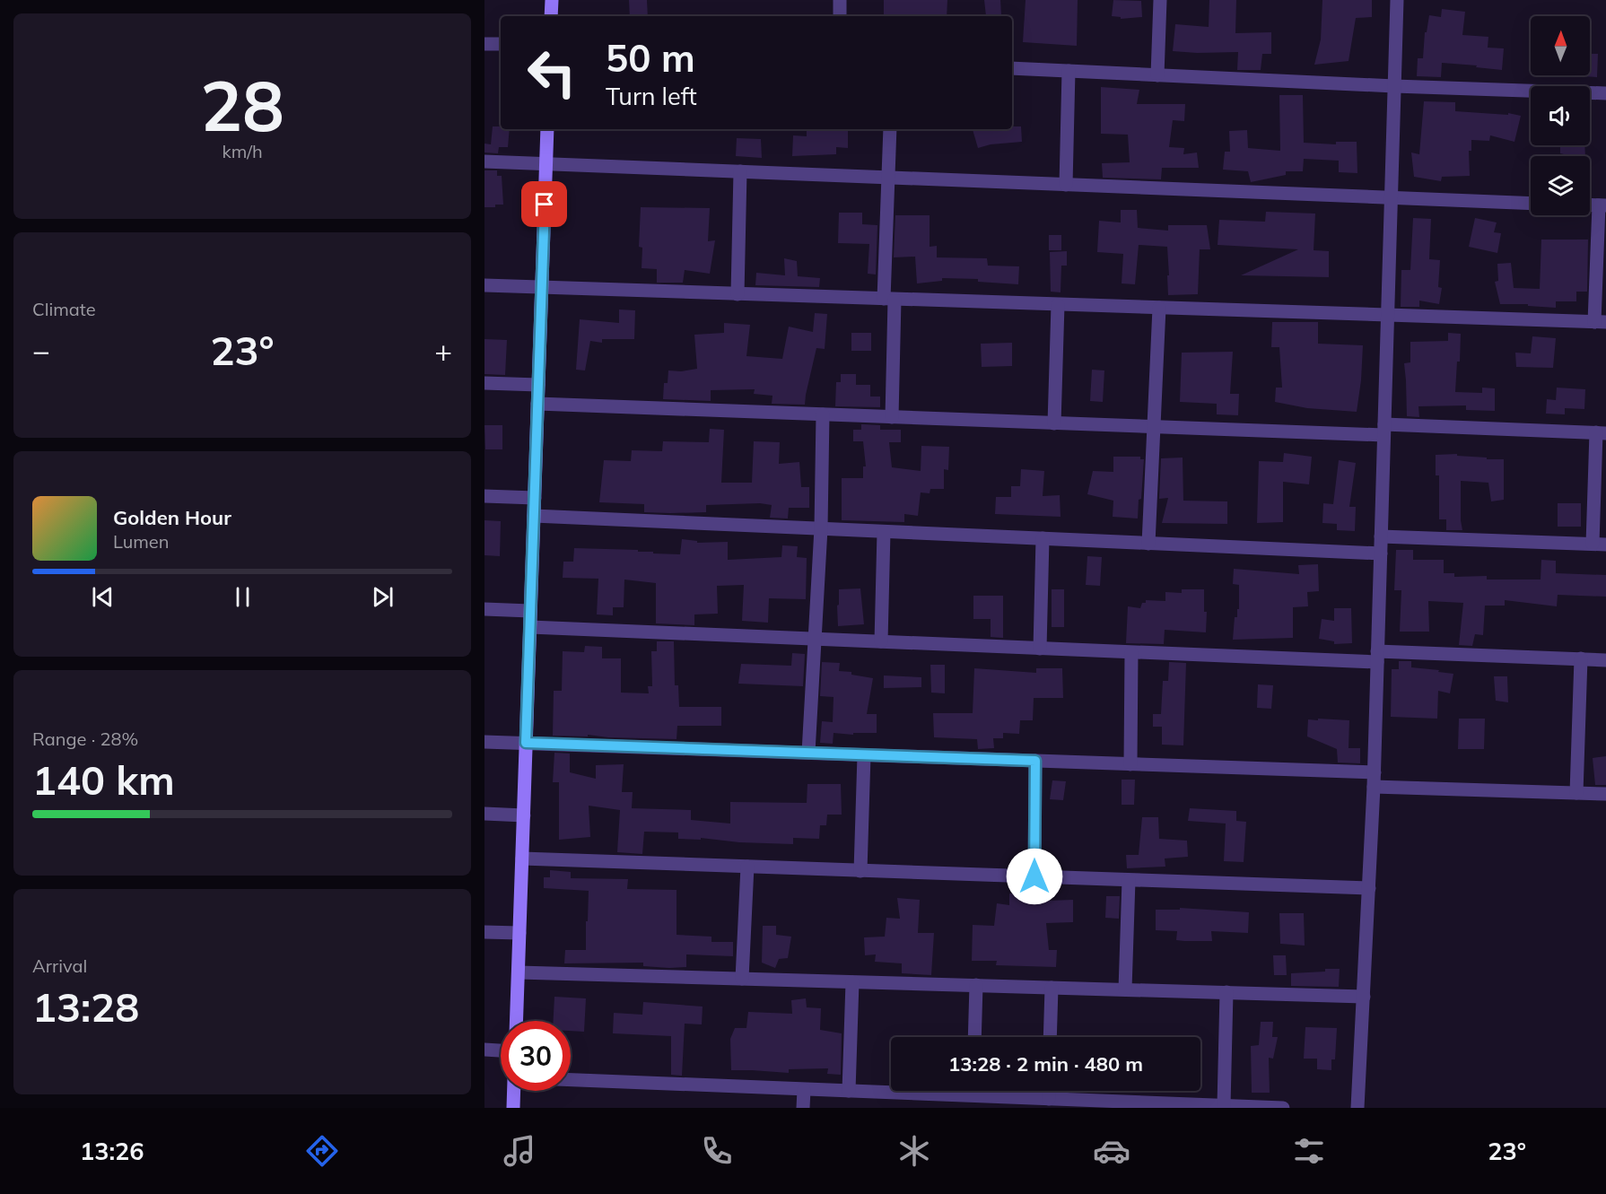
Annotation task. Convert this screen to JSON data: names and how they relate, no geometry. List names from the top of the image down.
{
  "north": "top",
  "page": {
    "tile": [
      ["28", "km/h"],
      "Climate",
      ["Range · 28%", "140 km"],
      ["Arrival", "13:28"]
    ],
    "turn": ["50 m", "Turn left"],
    "heat": ["−", "23°", "+"],
    "song": ["Golden Hour", "Lumen"],
    "limit": "30",
    "trip": "13:28 · 2 min · 480 m",
    "tabs": ["13:26", "23°"]
  }
}
